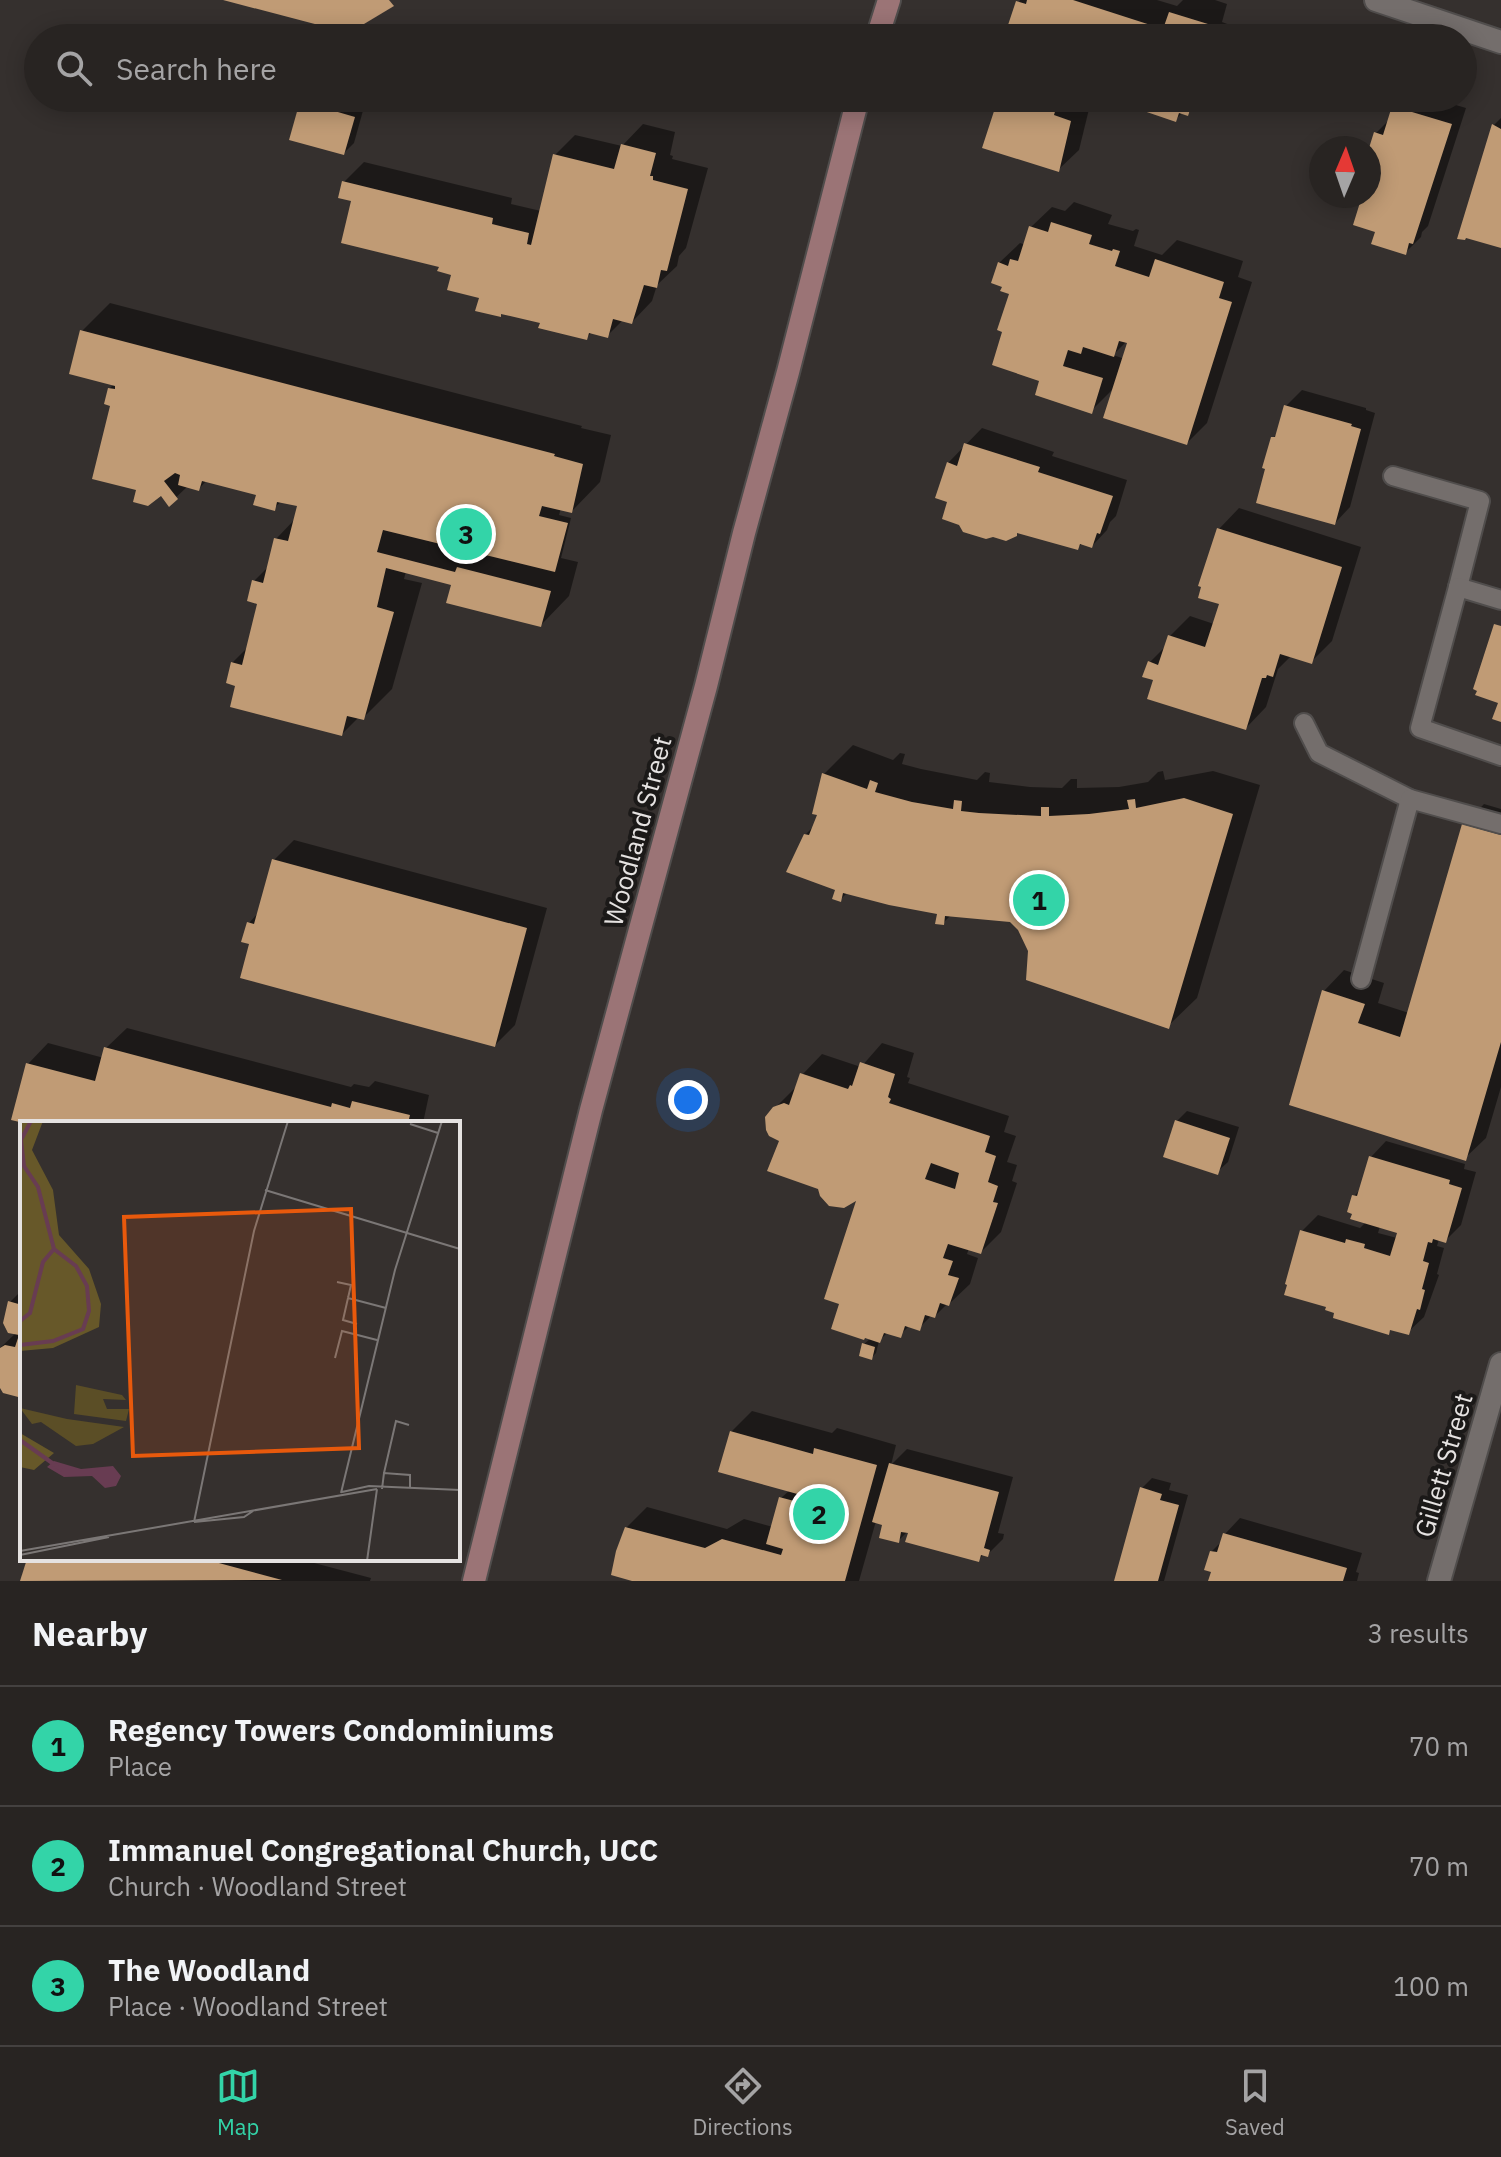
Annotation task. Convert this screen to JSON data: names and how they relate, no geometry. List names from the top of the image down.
{
  "streets": {
    "main road": ["Woodland Street"],
    "street": ["Gillett Street"]
  },
  "north": "top",
  "page": {
    "search": "Search here",
    "pins": ["3", "1", "2"],
    "heading": ["Nearby", "3 results"],
    "list": [
      {
        "mark": "1",
        "name": "Regency Towers Condominiums",
        "note": "Place",
        "value": "70 m"
      },
      {
        "mark": "2",
        "name": "Immanuel Congregational Church, UCC",
        "note": "Church · Woodland Street",
        "value": "70 m"
      },
      {
        "mark": "3",
        "name": "The Woodland",
        "note": "Place · Woodland Street",
        "value": "100 m"
      }
    ],
    "nav": ["Map", "Directions", "Saved"]
  }
}
